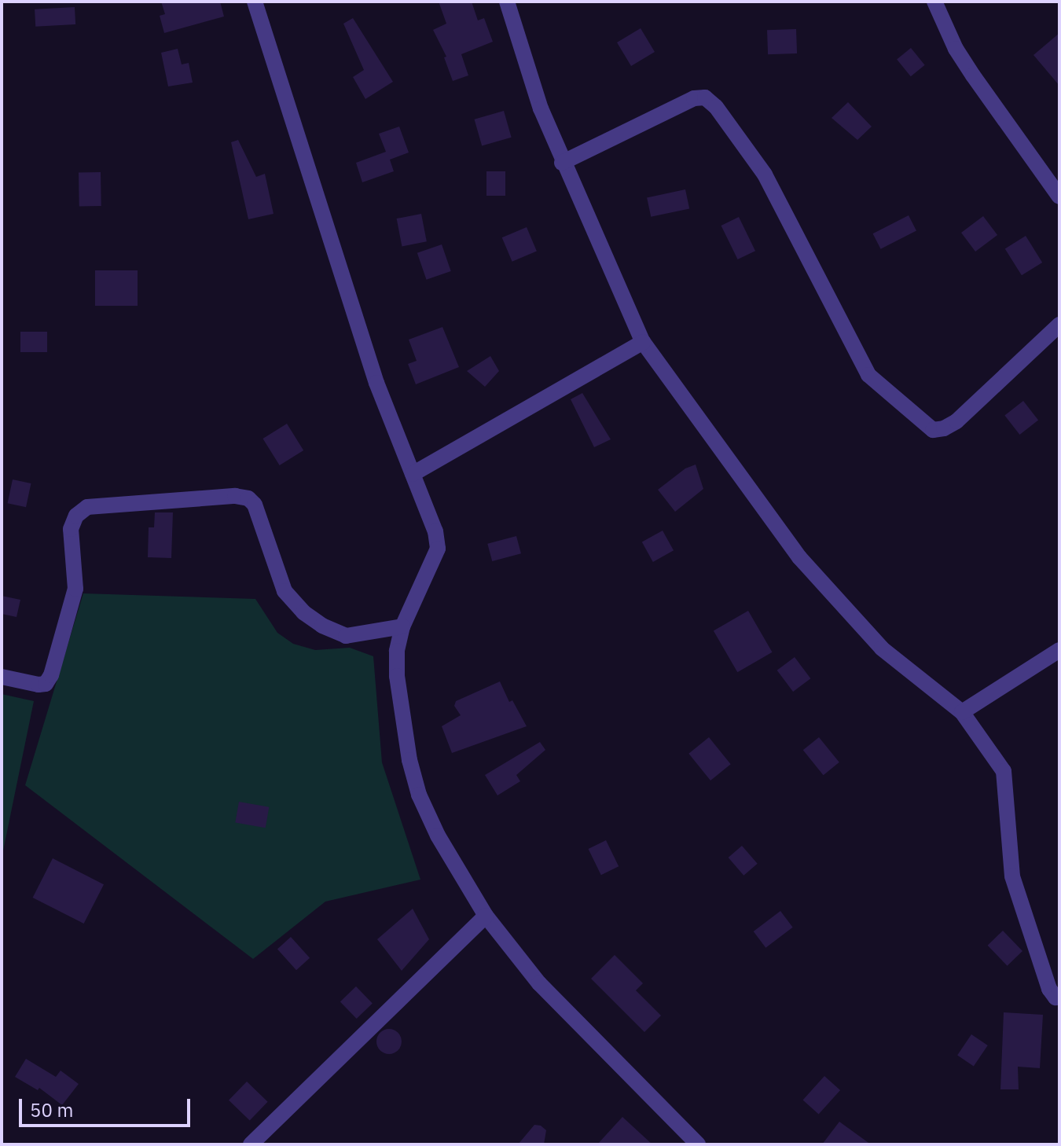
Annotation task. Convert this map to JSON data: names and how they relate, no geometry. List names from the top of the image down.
{
  "scale_bar": "50 m"
}
